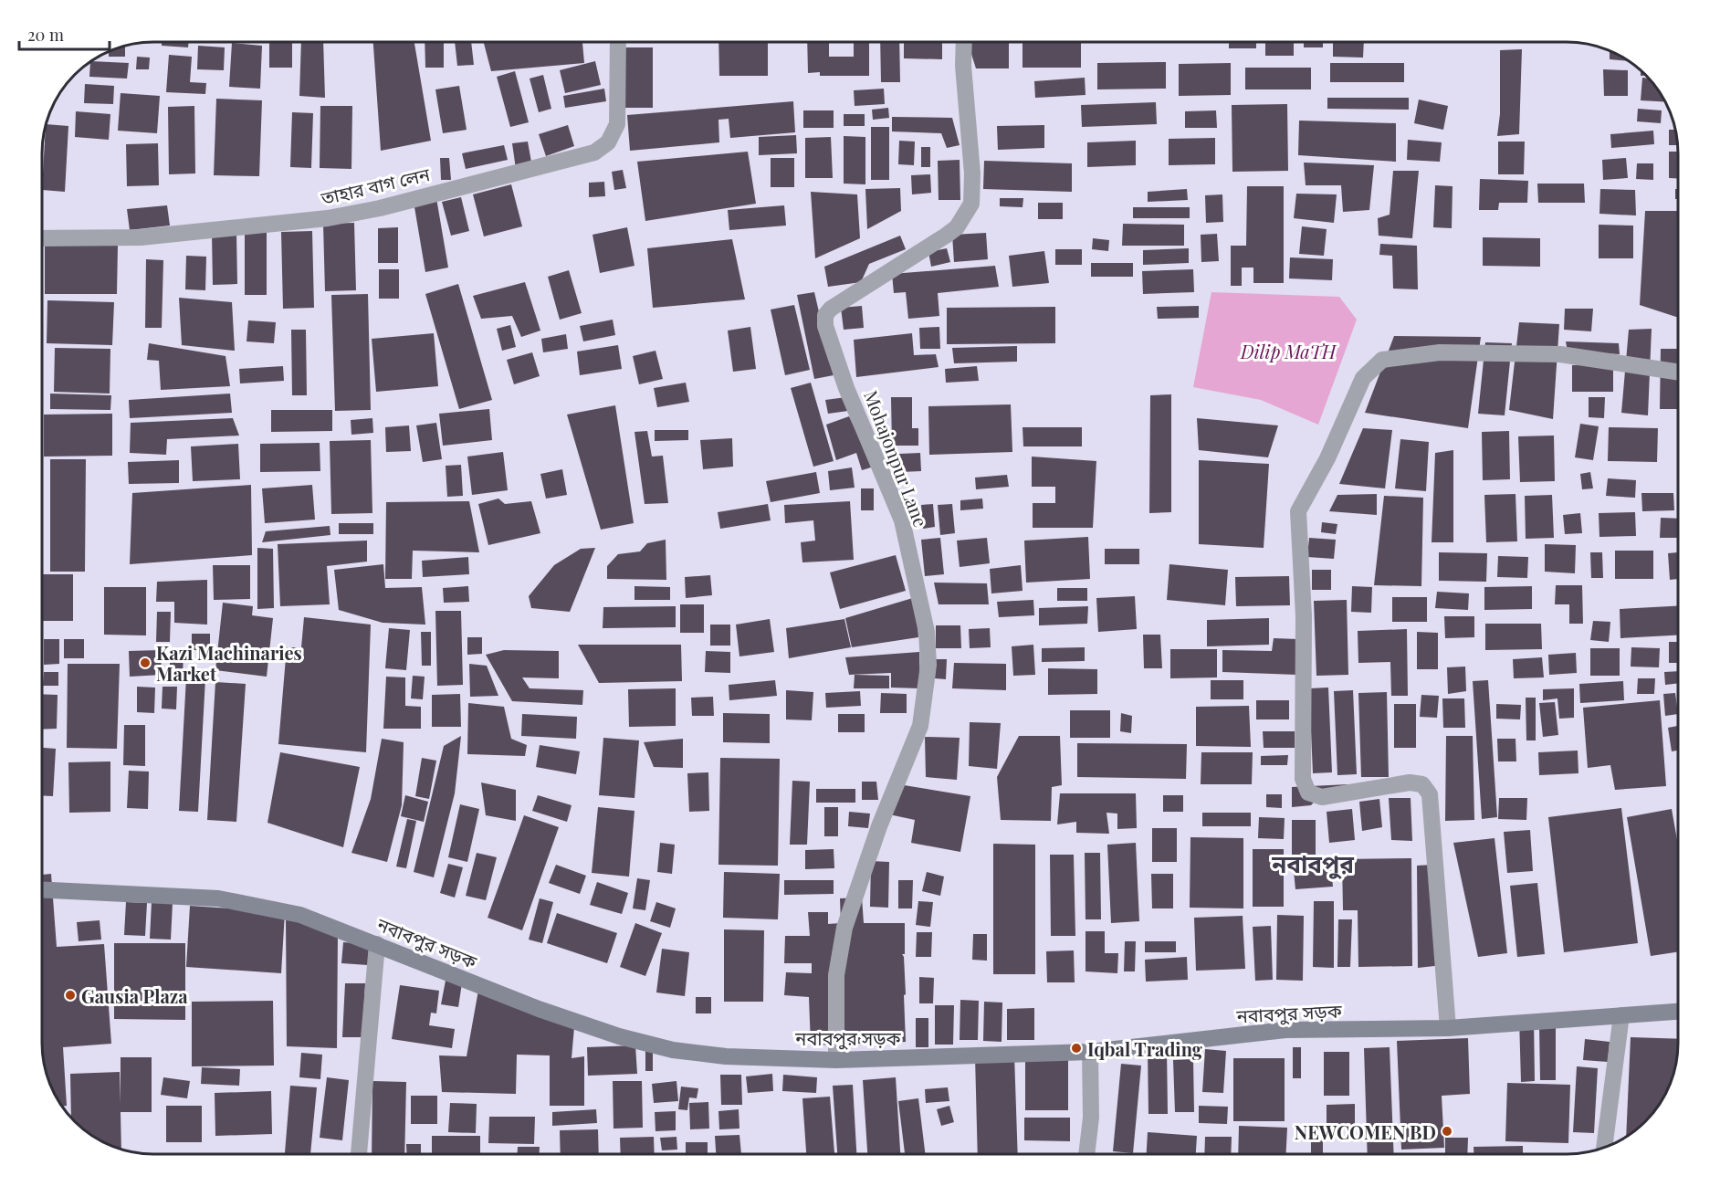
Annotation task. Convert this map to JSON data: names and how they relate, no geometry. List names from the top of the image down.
{
  "streets": {
    "main road": ["নবাবপুর সড়ক"],
    "street": ["তাহার বাগ লেন", "Mohajonpur Lane"]
  },
  "crossings": [
    ["Mohajonpur Lane", "নবাবপুর সড়ক"]
  ],
  "districts": ["নবাবপুর"],
  "parks": ["Dilip MaTH"],
  "places": [
    "Kazi Machinaries Market",
    "Gausia Plaza",
    "Iqbal Trading",
    "NEWCOMEN BD"
  ],
  "scale_bar": "20 m"
}
